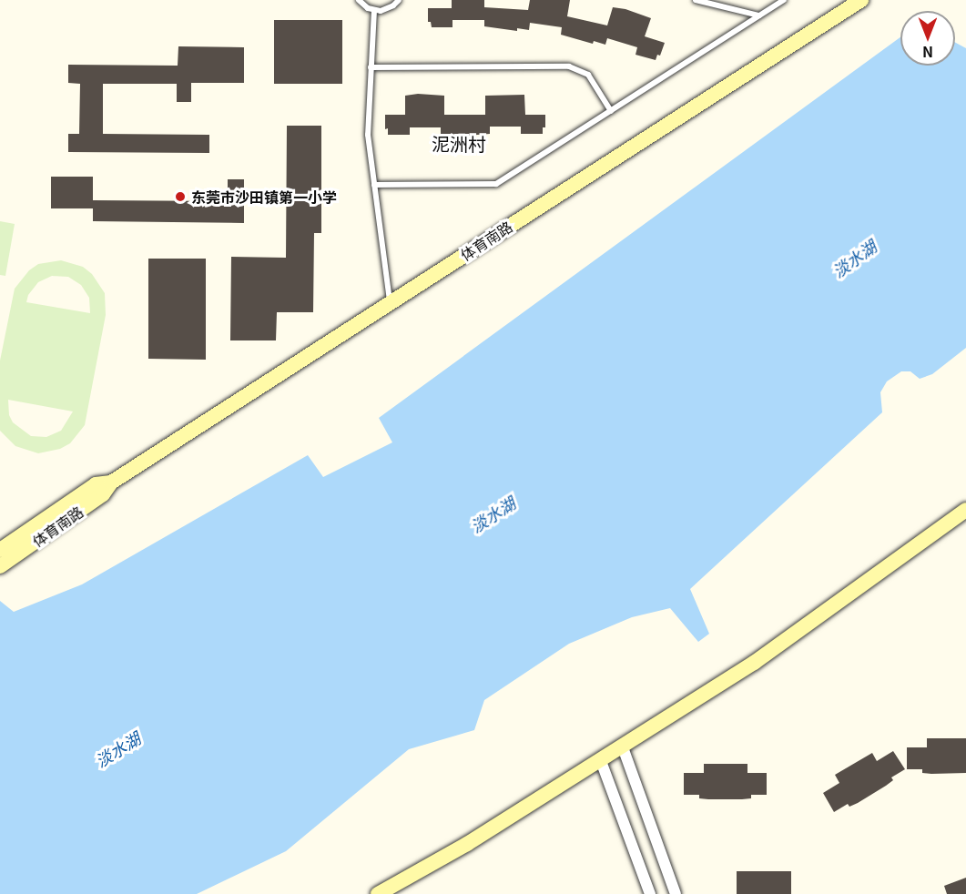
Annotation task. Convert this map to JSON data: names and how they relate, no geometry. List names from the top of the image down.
{
  "streets": {
    "street": ["体育南路"]
  },
  "districts": ["泥洲村"],
  "water": ["淡水湖"],
  "places": ["东莞市沙田镇第一小学"],
  "north": "bottom"
}
